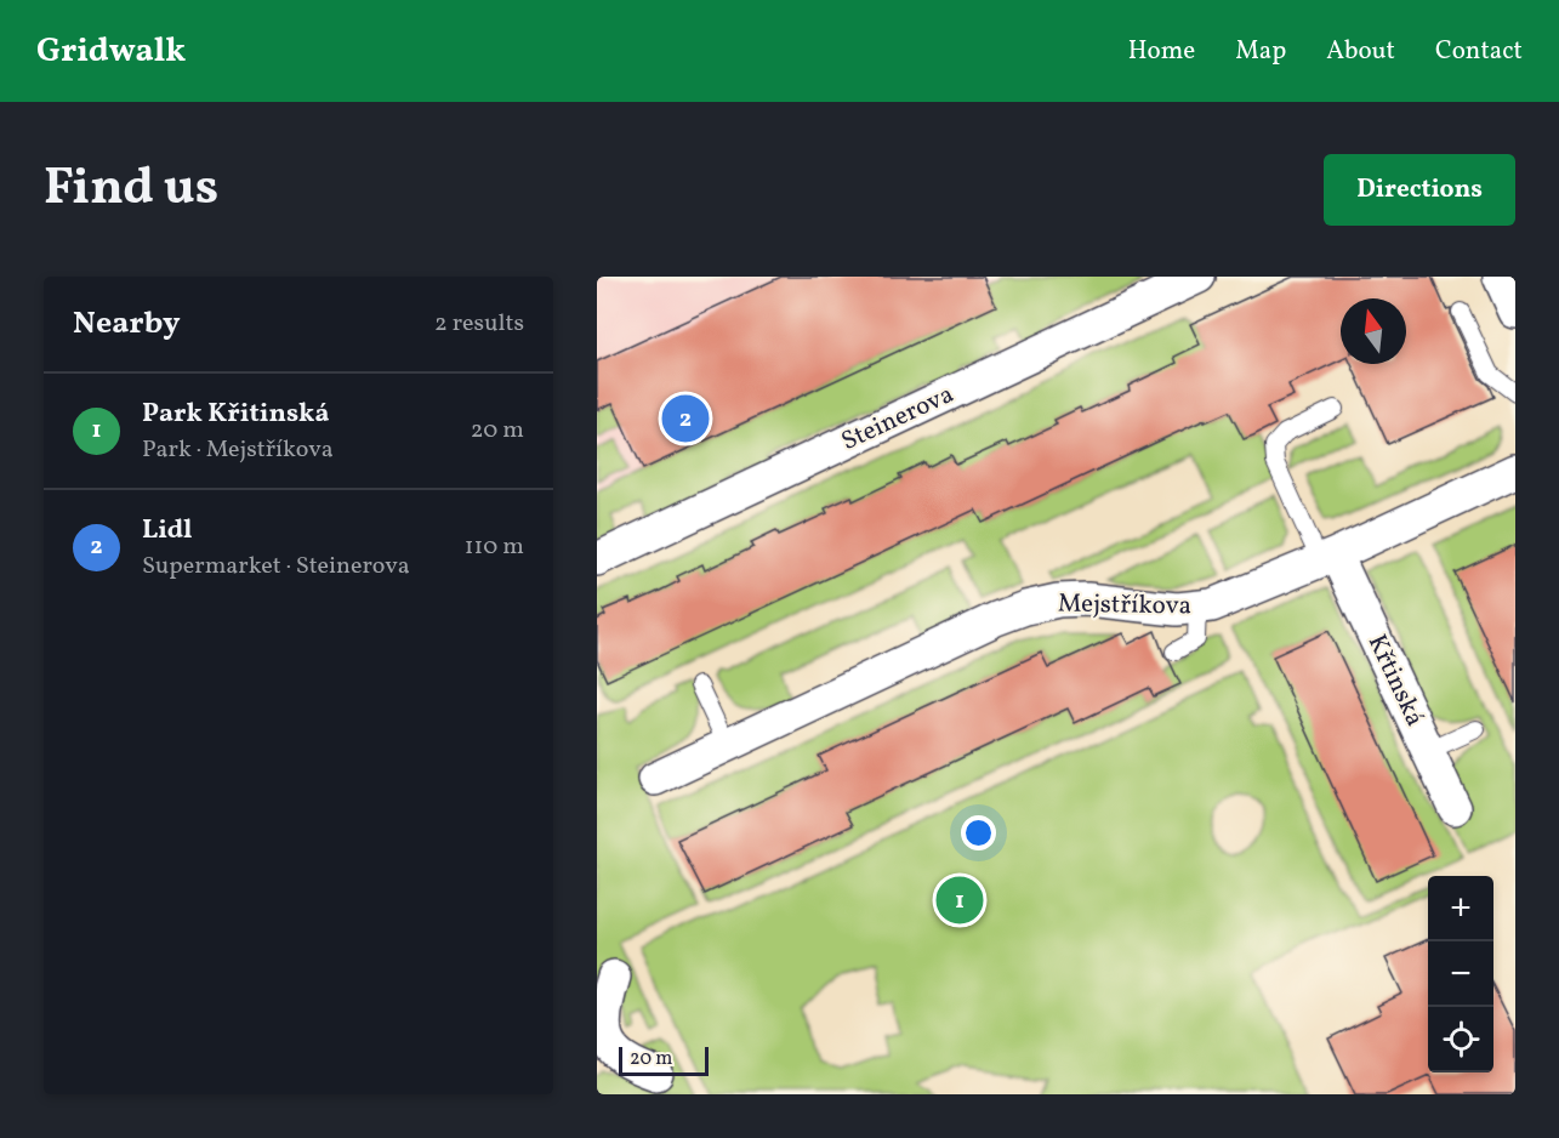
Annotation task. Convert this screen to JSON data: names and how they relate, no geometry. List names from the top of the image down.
{
  "streets": {
    "street": ["Steinerova", "Mejstříkova", "Křtinská"]
  },
  "crossings": [
    ["Mejstříkova", "Křtinská"]
  ],
  "scale_bar": "20 m",
  "north": "top",
  "page": {
    "header": "Gridwalk",
    "nav": [
      "Home",
      "Map",
      "About",
      "Contact"
    ],
    "title": "Find us",
    "buttons": "Directions",
    "heading": ["Nearby", "2 results"],
    "list": [
      {
        "mark": "1",
        "name": "Park Křitinská",
        "note": "Park · Mejstříkova",
        "value": "20 m"
      },
      {
        "mark": "2",
        "name": "Lidl",
        "note": "Supermarket · Steinerova",
        "value": "110 m"
      }
    ],
    "pins": ["2", "1"],
    "map_buttons": ["+", "−"],
    "scale": "20 m"
  }
}
